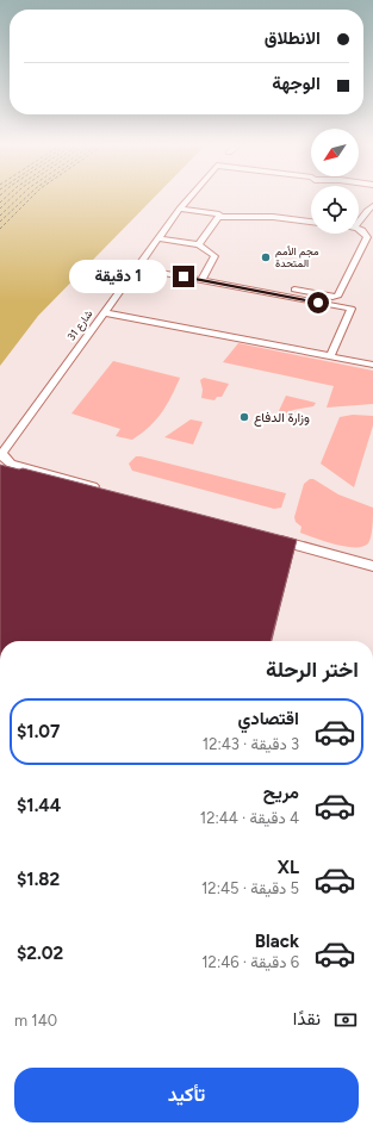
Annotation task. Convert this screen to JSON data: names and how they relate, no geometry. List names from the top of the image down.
{
  "streets": {
    "street": ["شارع 31"]
  },
  "places": ["مجم الأمم المتحدة", "وزارة الدفاع"],
  "north": "bottom left",
  "page": {
    "banner": ["الانطلاق", "الوجهة"],
    "bubble": "1 دقيقة",
    "heading": "اختر الرحلة",
    "list": [
      {
        "name": "اقتصادي",
        "note": "3 دقيقة · 12:43",
        "value": "$1.07"
      },
      {
        "name": "مريح",
        "note": "4 دقيقة · 12:44",
        "value": "$1.44"
      },
      {
        "name": "XL",
        "note": "5 دقيقة · 12:45",
        "value": "$1.82"
      },
      {
        "name": "Black",
        "note": "6 دقيقة · 12:46",
        "value": "$2.02"
      }
    ],
    "pay": ["نقدًا", "140 m"],
    "buttons": "تأكيد"
  }
}
